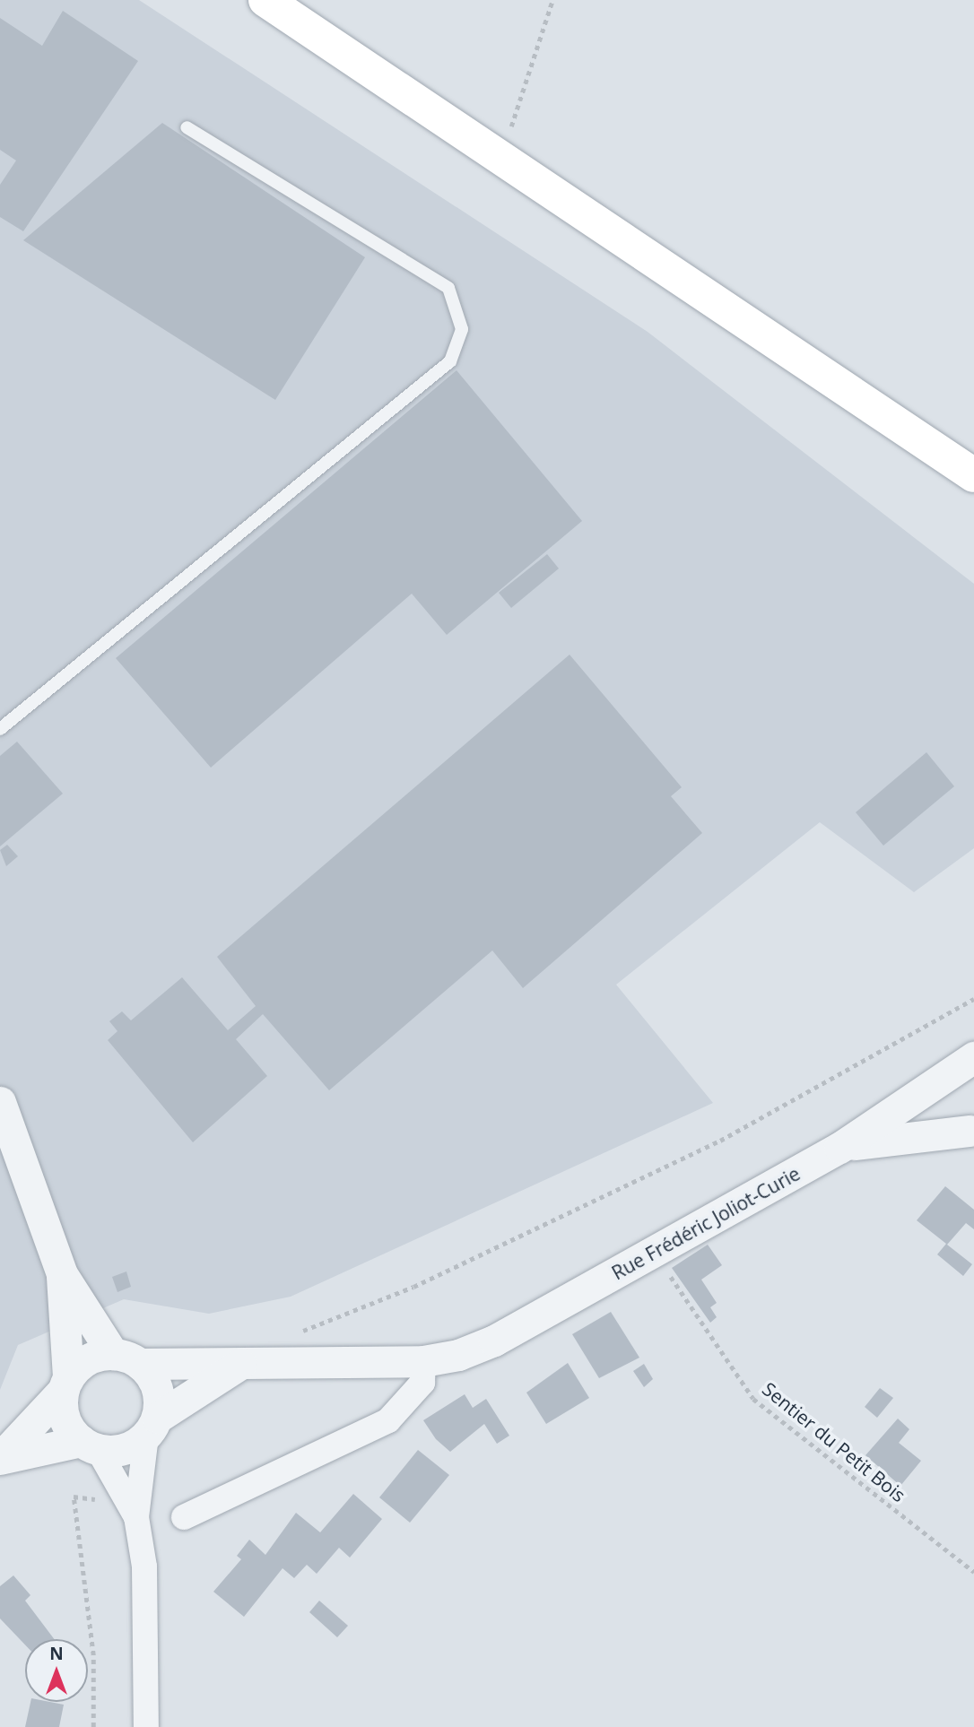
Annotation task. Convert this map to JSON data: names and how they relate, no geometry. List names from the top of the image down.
{
  "streets": {
    "street": ["Rue Frédéric Joliot-Curie"],
    "path": ["Sentier du Petit Bois"]
  },
  "crossings": [
    ["Rue Frédéric Joliot-Curie", "Sentier du Petit Bois"]
  ],
  "north": "top"
}
